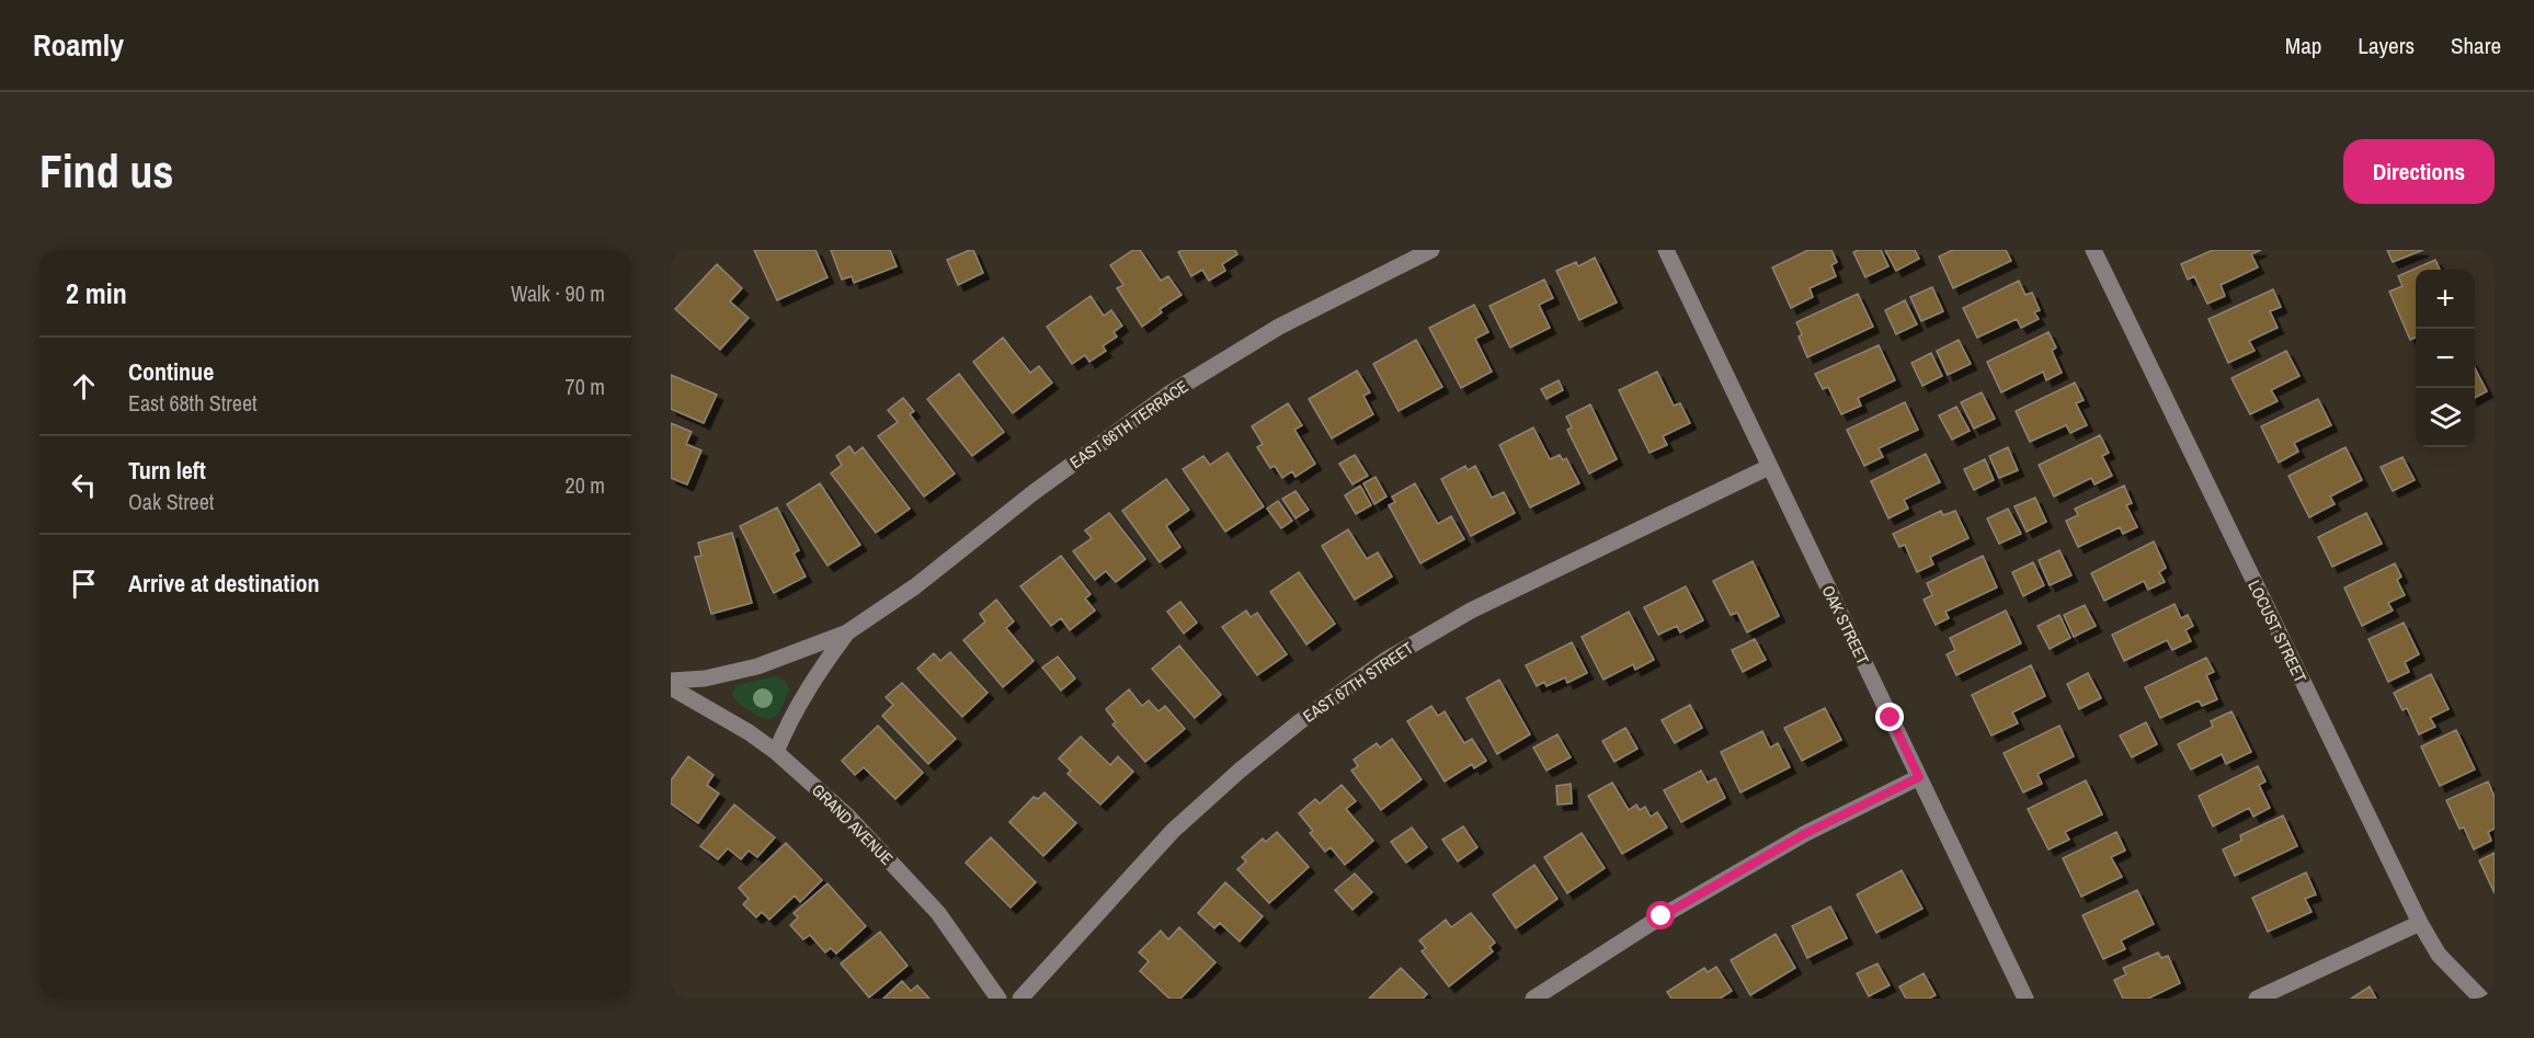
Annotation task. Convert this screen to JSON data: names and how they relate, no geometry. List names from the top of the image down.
{
  "streets": {
    "street": [
      "EAST 66TH TERRACE",
      "OAK STREET",
      "LOCUST STREET",
      "EAST 67TH STREET",
      "GRAND AVENUE"
    ]
  },
  "crossings": [
    ["EAST 66TH TERRACE", "GRAND AVENUE"],
    ["OAK STREET", "EAST 67TH STREET"]
  ],
  "page": {
    "header": "Roamly",
    "nav": ["Map", "Layers", "Share"],
    "buttons": "Directions",
    "title": "Find us",
    "heading": ["2 min", "Walk · 90 m"],
    "map_buttons": ["+", "−"],
    "list": [
      ["Continue", "East 68th Street", "70 m"],
      ["Turn left", "Oak Street", "20 m"],
      "Arrive at destination"
    ]
  }
}
